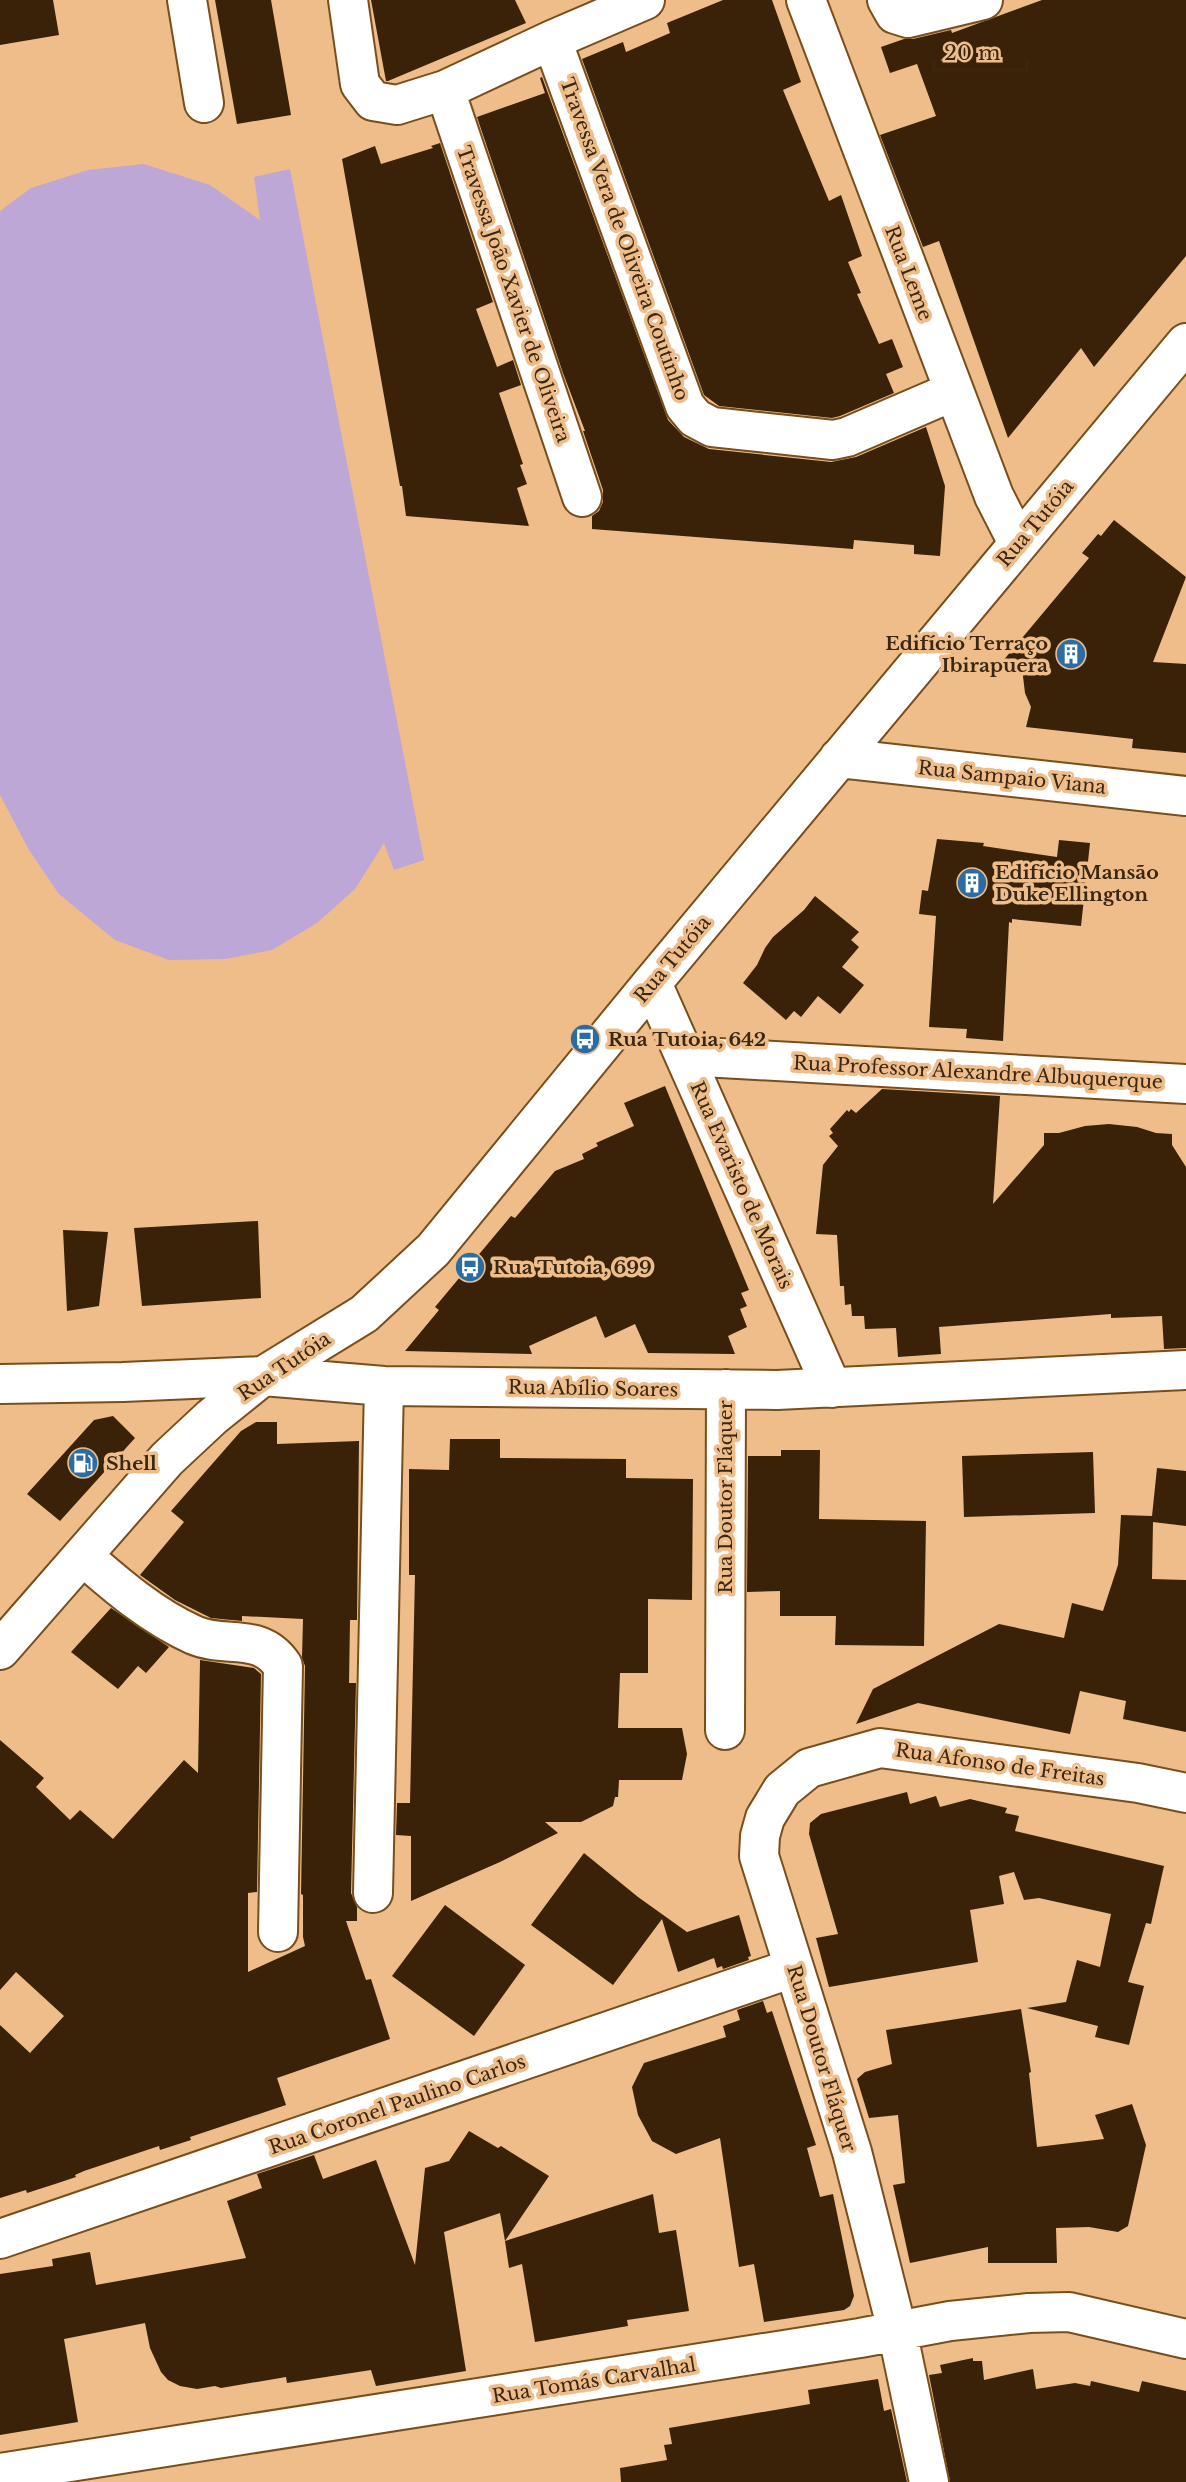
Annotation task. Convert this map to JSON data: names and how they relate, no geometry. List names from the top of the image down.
{
  "streets": {
    "street": [
      "Travessa Vera de Oliveira Coutinho",
      "Rua Leme",
      "Travessa João Xavier de Oliveira",
      "Rua Tutóia",
      "Rua Sampaio Viana",
      "Rua Professor Alexandre Albuquerque",
      "Rua Evaristo de Morais",
      "Rua Abílio Soares",
      "Rua Doutor Fláquer",
      "Rua Afonso de Freitas",
      "Rua Coronel Paulino Carlos",
      "Rua Tomás Carvalhal"
    ]
  },
  "crossings": [
    ["Travessa Vera de Oliveira Coutinho", "Rua Leme"],
    ["Rua Leme", "Rua Tutóia"],
    ["Rua Tutóia", "Rua Sampaio Viana"],
    ["Rua Tutóia", "Rua Evaristo de Morais"],
    ["Rua Tutóia", "Rua Abílio Soares"],
    ["Rua Professor Alexandre Albuquerque", "Rua Evaristo de Morais"],
    ["Rua Evaristo de Morais", "Rua Abílio Soares"],
    ["Rua Abílio Soares", "Rua Doutor Fláquer"],
    ["Rua Doutor Fláquer", "Rua Afonso de Freitas"],
    ["Rua Doutor Fláquer", "Rua Coronel Paulino Carlos"],
    ["Rua Doutor Fláquer", "Rua Tomás Carvalhal"]
  ],
  "places": {
    "building": ["Edifício Terraço Ibirapuera", "Edifício Mansão Duke Ellington"],
    "bus stop": ["Rua Tutoia, 642", "Rua Tutoia, 699"],
    "fuel station": ["Shell"]
  },
  "scale_bar": "20 m"
}
